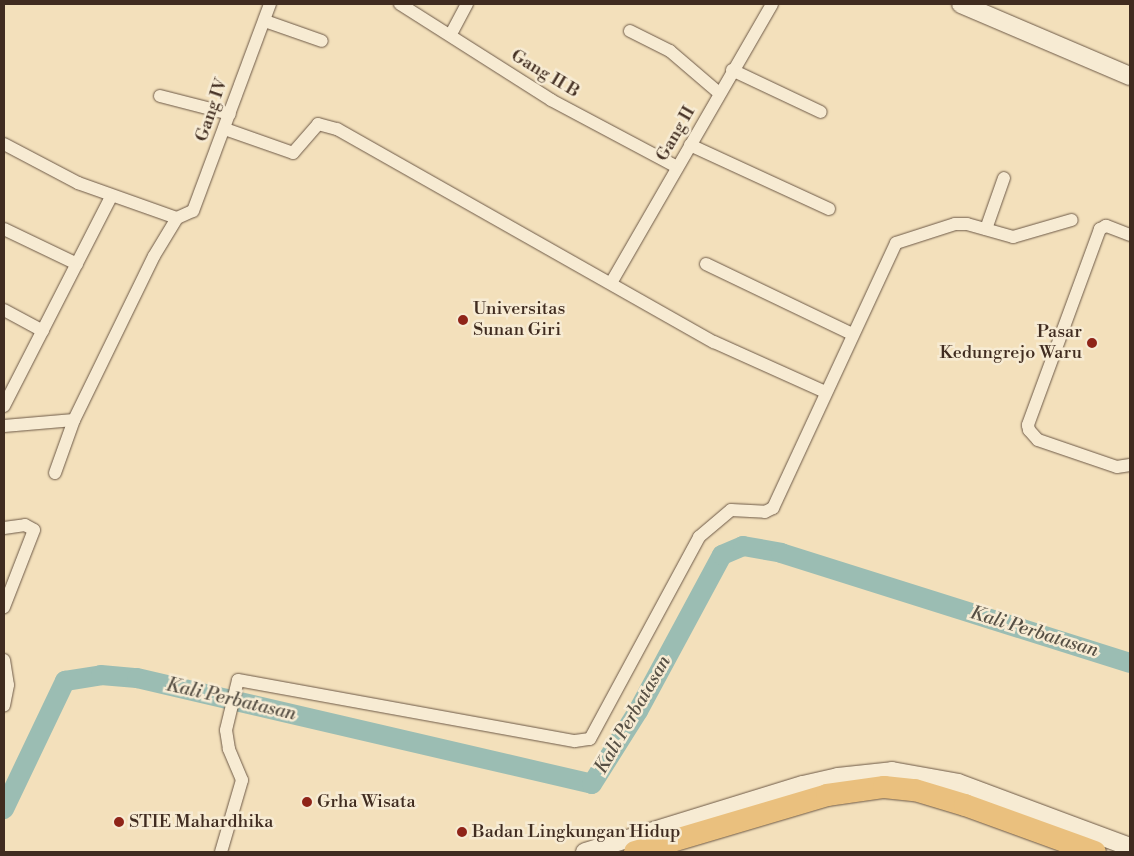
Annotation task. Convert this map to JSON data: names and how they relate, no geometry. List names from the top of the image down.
{
  "streets": {
    "street": ["Gang II B", "Gang IV", "Gang II"]
  },
  "crossings": [
    ["Gang II B", "Gang II"]
  ],
  "water": ["Kali Perbatasan"],
  "places": [
    "Universitas Sunan Giri",
    "Pasar Kedungrejo Waru",
    "Grha Wisata",
    "STIE Mahardhika",
    "Badan Lingkungan Hidup"
  ]
}
